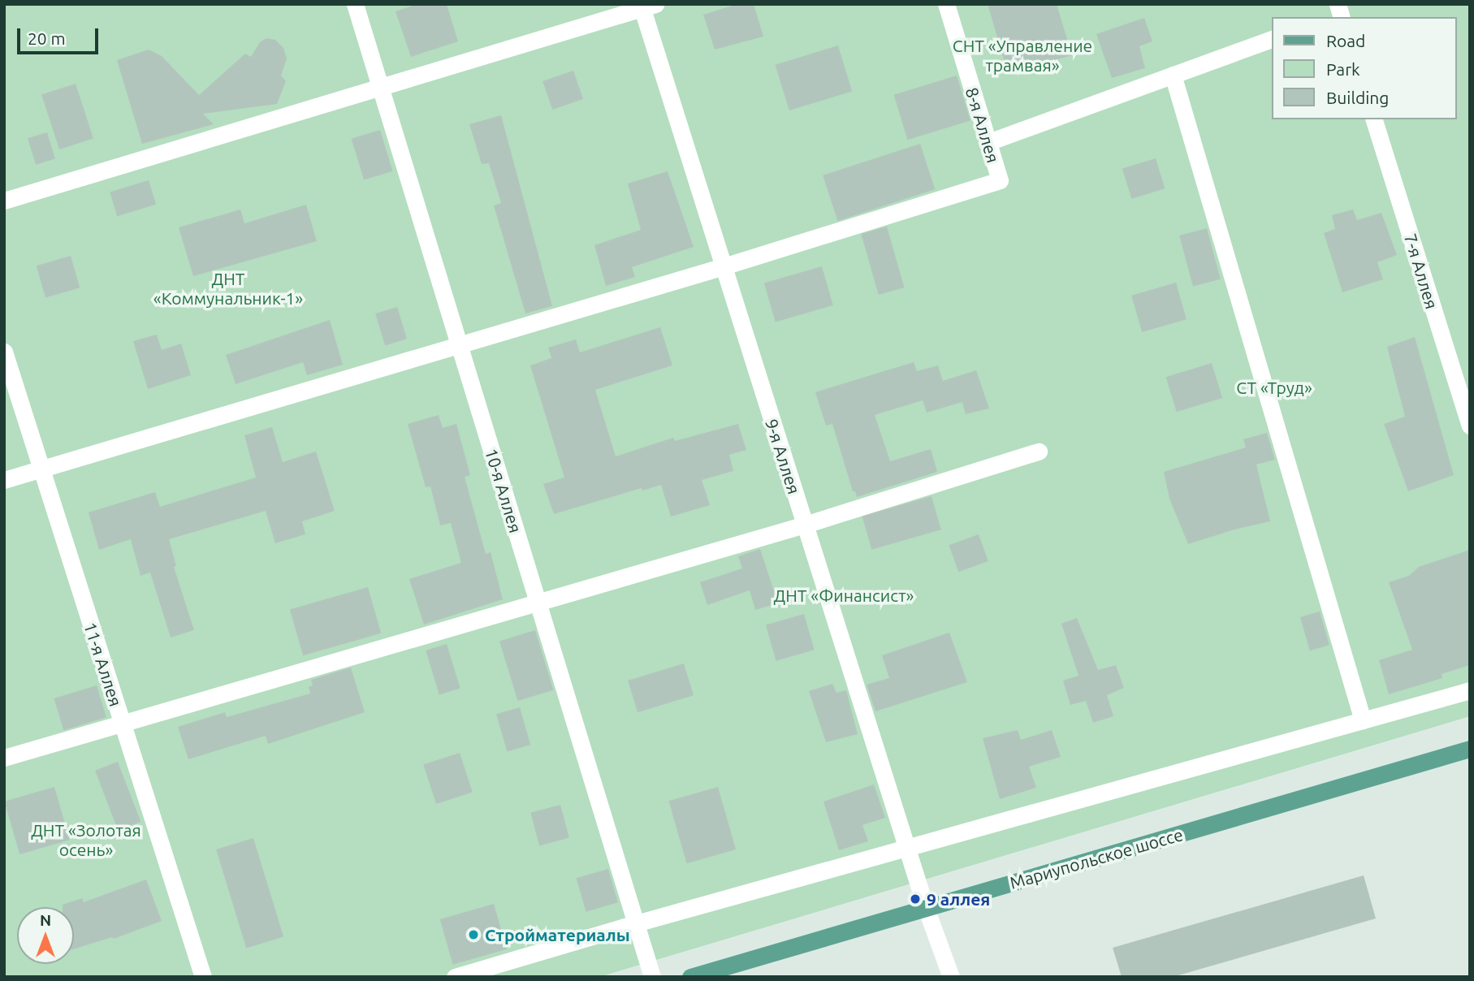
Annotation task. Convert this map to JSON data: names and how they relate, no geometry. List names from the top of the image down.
{
  "streets": {
    "main road": ["Мариупольское шоссе"],
    "lane": [
      "8-я Аллея",
      "7-я Аллея",
      "9-я Аллея",
      "10-я Аллея",
      "11-я Аллея"
    ]
  },
  "crossings": [
    ["8-я Аллея", "9-я Аллея"],
    ["9-я Аллея", "Мариупольское шоссе"]
  ],
  "parks": [
    "СНТ «Управление трамвая»",
    "ДНТ «Коммунальник-1»",
    "СТ «Труд»",
    "ДНТ «Финансист»",
    "ДНТ «Золотая осень»"
  ],
  "places": ["9 аллея", "Стройматериалы"],
  "legend": ["Road", "Park", "Building"],
  "scale_bar": "20 m",
  "north": "top"
}
